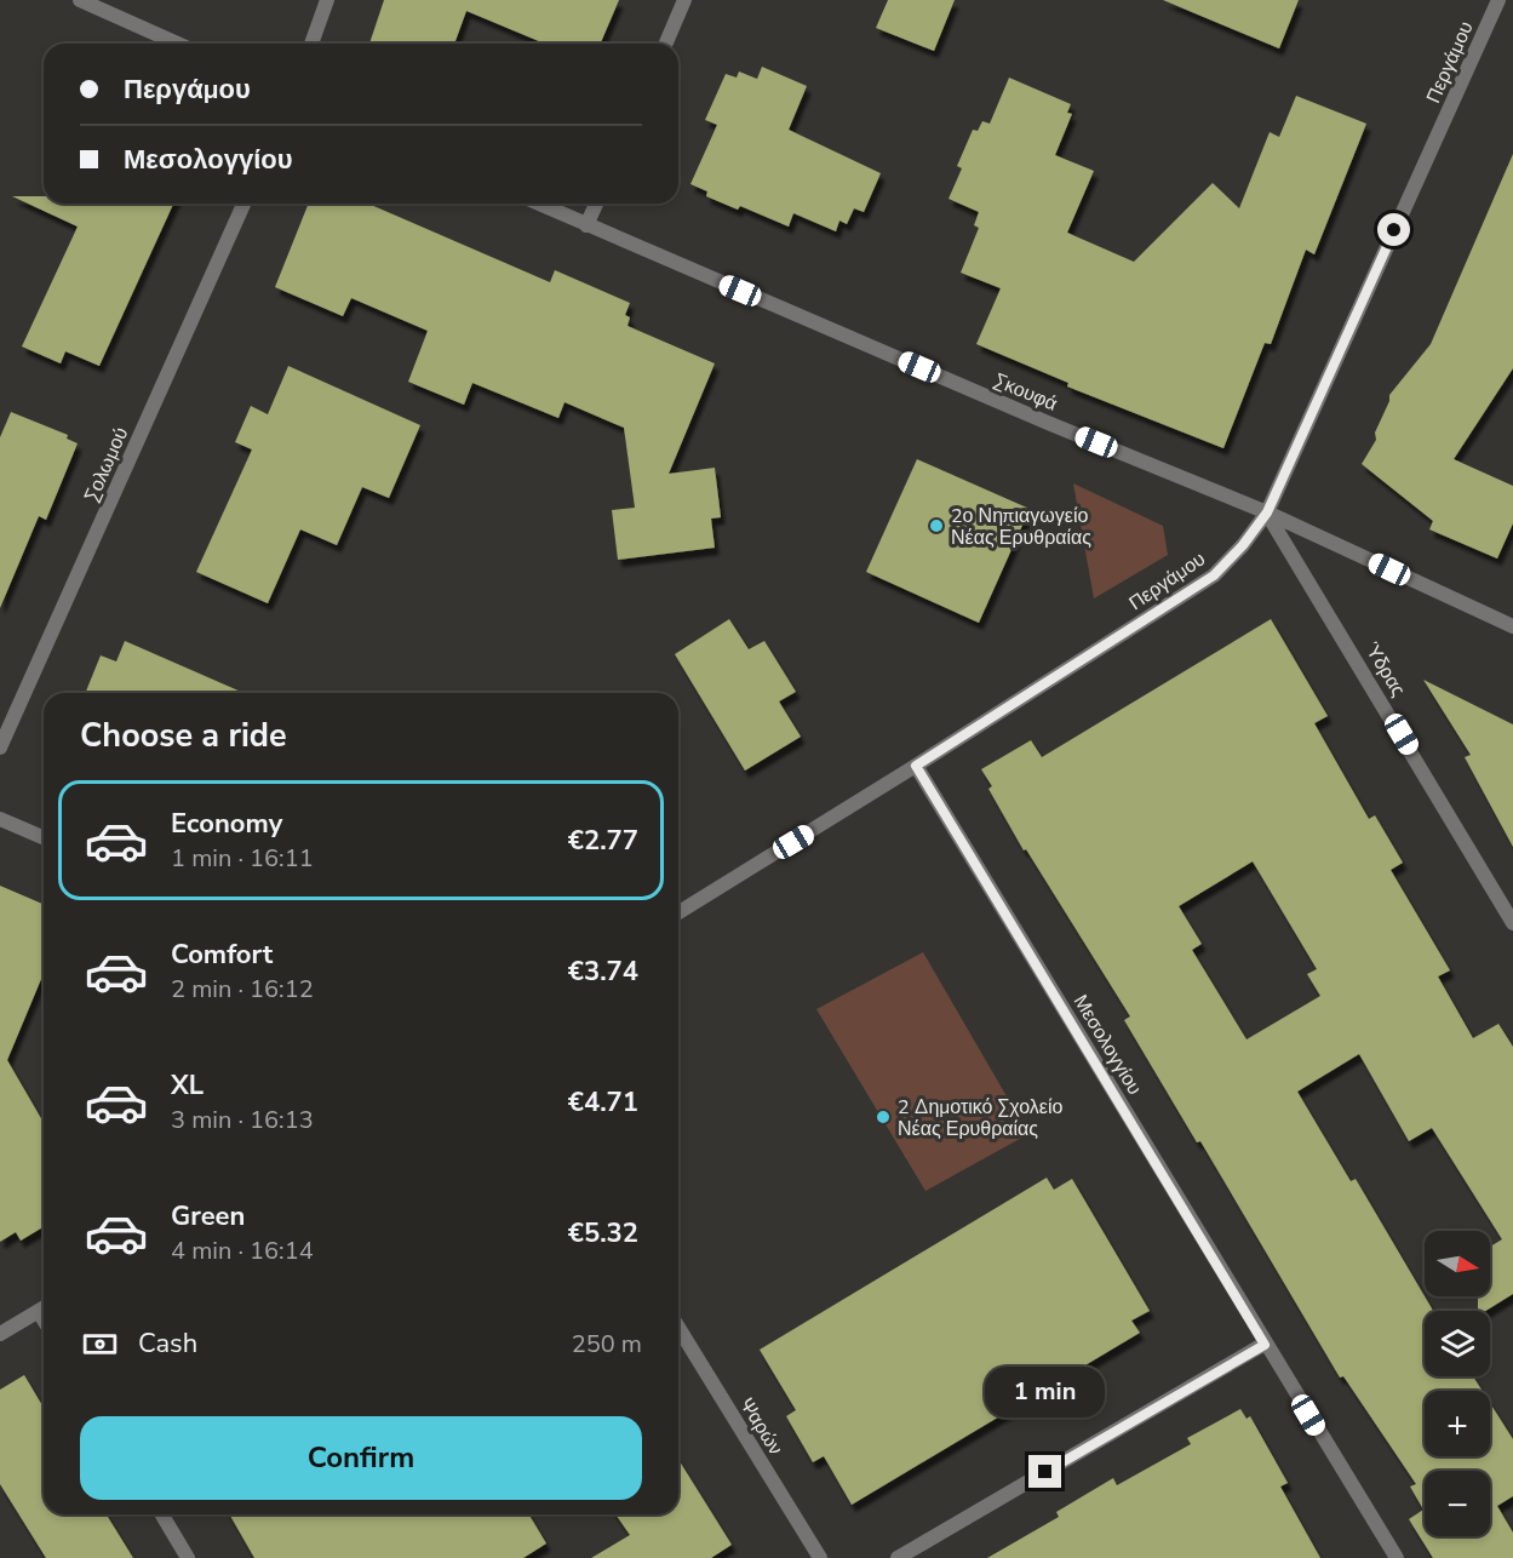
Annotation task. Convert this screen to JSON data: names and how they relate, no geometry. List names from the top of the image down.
{
  "streets": {
    "street": [
      "Περγάμου",
      "Σκουφά",
      "Σολωμού",
      "Ύδρας",
      "Μεσολογγίου",
      "Ψαρών"
    ]
  },
  "crossings": [
    ["Περγάμου", "Σκουφά"],
    ["Περγάμου", "Ύδρας"],
    ["Περγάμου", "Μεσολογγίου"],
    ["Σκουφά", "Ύδρας"]
  ],
  "places": ["2ο Νηπιαγωγείο Νέας Ερυθραίας", "2 Δημοτικό Σχολείο Νέας Ερυθραίας"],
  "north": "right",
  "page": {
    "banner": ["Περγάμου", "Μεσολογγίου"],
    "heading": "Choose a ride",
    "list": [
      {
        "name": "Economy",
        "note": "1 min · 16:11",
        "value": "€2.77"
      },
      {
        "name": "Comfort",
        "note": "2 min · 16:12",
        "value": "€3.74"
      },
      {
        "name": "XL",
        "note": "3 min · 16:13",
        "value": "€4.71"
      },
      {
        "name": "Green",
        "note": "4 min · 16:14",
        "value": "€5.32"
      }
    ],
    "map_buttons": ["+", "−"],
    "pay": ["Cash", "250 m"],
    "bubble": "1 min",
    "buttons": "Confirm"
  }
}
